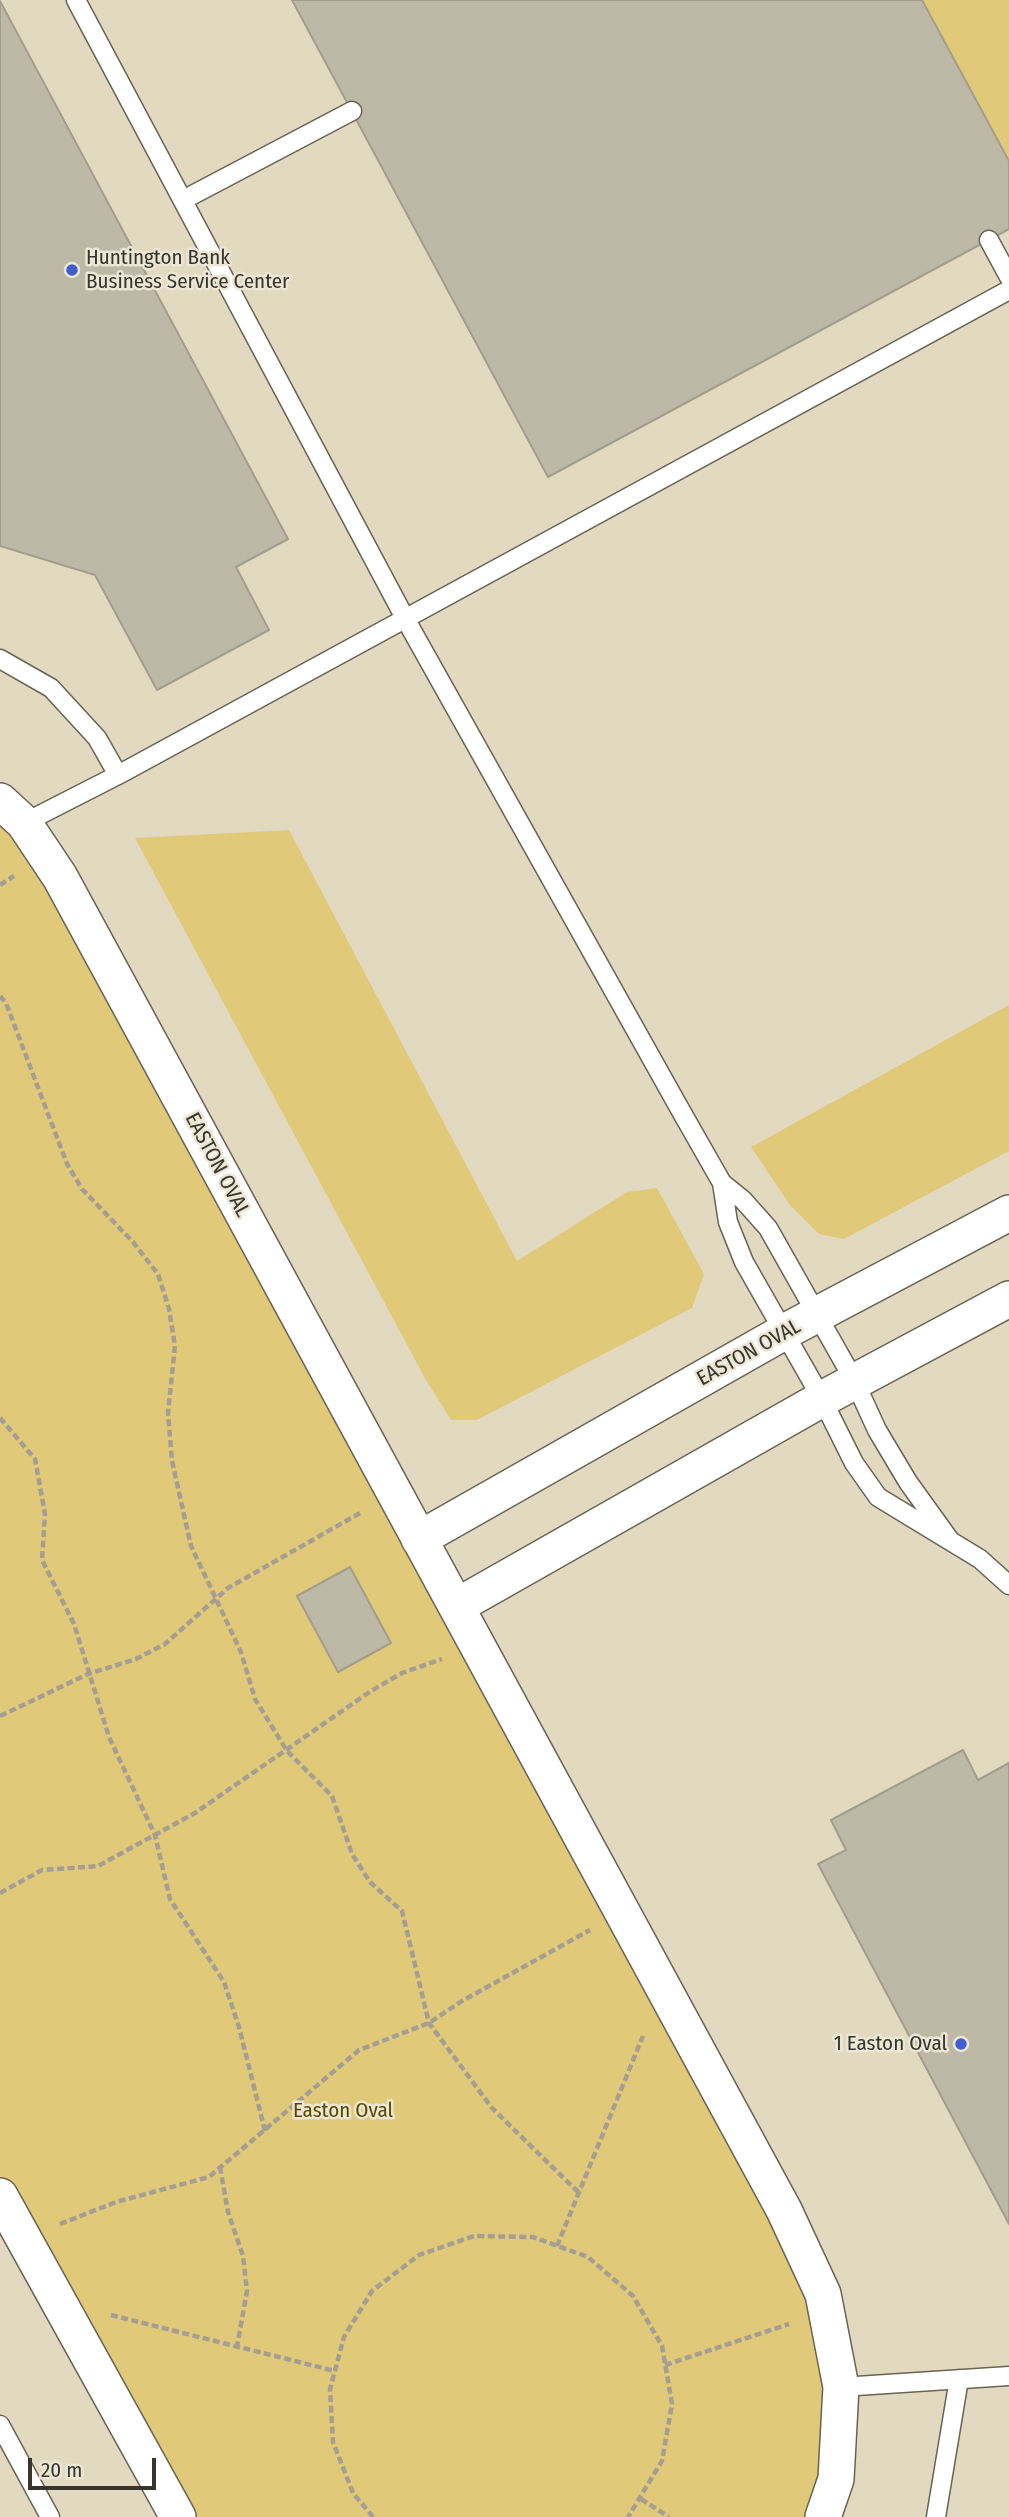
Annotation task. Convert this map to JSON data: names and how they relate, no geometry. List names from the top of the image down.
{
  "streets": {
    "street": ["EASTON OVAL"]
  },
  "parks": ["Easton Oval"],
  "places": ["Huntington Bank Business Service Center", "1 Easton Oval"],
  "scale_bar": "20 m"
}
